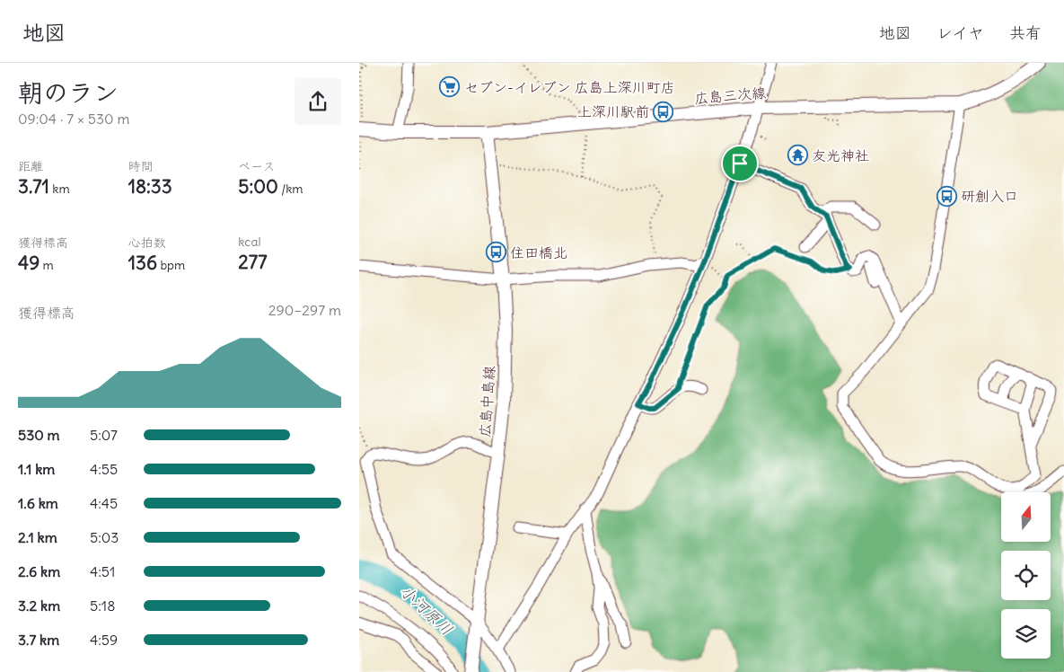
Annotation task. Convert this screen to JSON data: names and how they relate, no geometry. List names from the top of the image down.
{
  "streets": {
    "main road": ["広島三次線", "広島中島線"]
  },
  "crossings": [
    ["広島三次線", "広島中島線"]
  ],
  "water": ["小河原川"],
  "places": {
    "supermarket": ["セブン-イレブン 広島上深川町店"],
    "bus stop": ["上深川駅前", "研創入口", "住田橋北"],
    "temple": ["友光神社"]
  },
  "north": "top",
  "page": {
    "header": "地図",
    "nav": ["地図", "レイヤ", "共有"],
    "heading": ["朝のラン", "09:04 · 7 × 530 m"],
    "stats": [
      ["距離", "3.71 km"],
      ["時間", "18:33"],
      ["ペース", "5:00 /km"],
      ["獲得標高", "49 m"],
      ["心拍数", "136 bpm"],
      ["kcal", "277"]
    ],
    "chart": ["獲得標高", "290–297 m"],
    "list": [
      {
        "name": "530 m",
        "note": "5:07"
      },
      {
        "name": "1.1 km",
        "note": "4:55"
      },
      {
        "name": "1.6 km",
        "note": "4:45"
      },
      {
        "name": "2.1 km",
        "note": "5:03"
      },
      {
        "name": "2.6 km",
        "note": "4:51"
      },
      {
        "name": "3.2 km",
        "note": "5:18"
      },
      {
        "name": "3.7 km",
        "note": "4:59"
      }
    ]
  }
}
